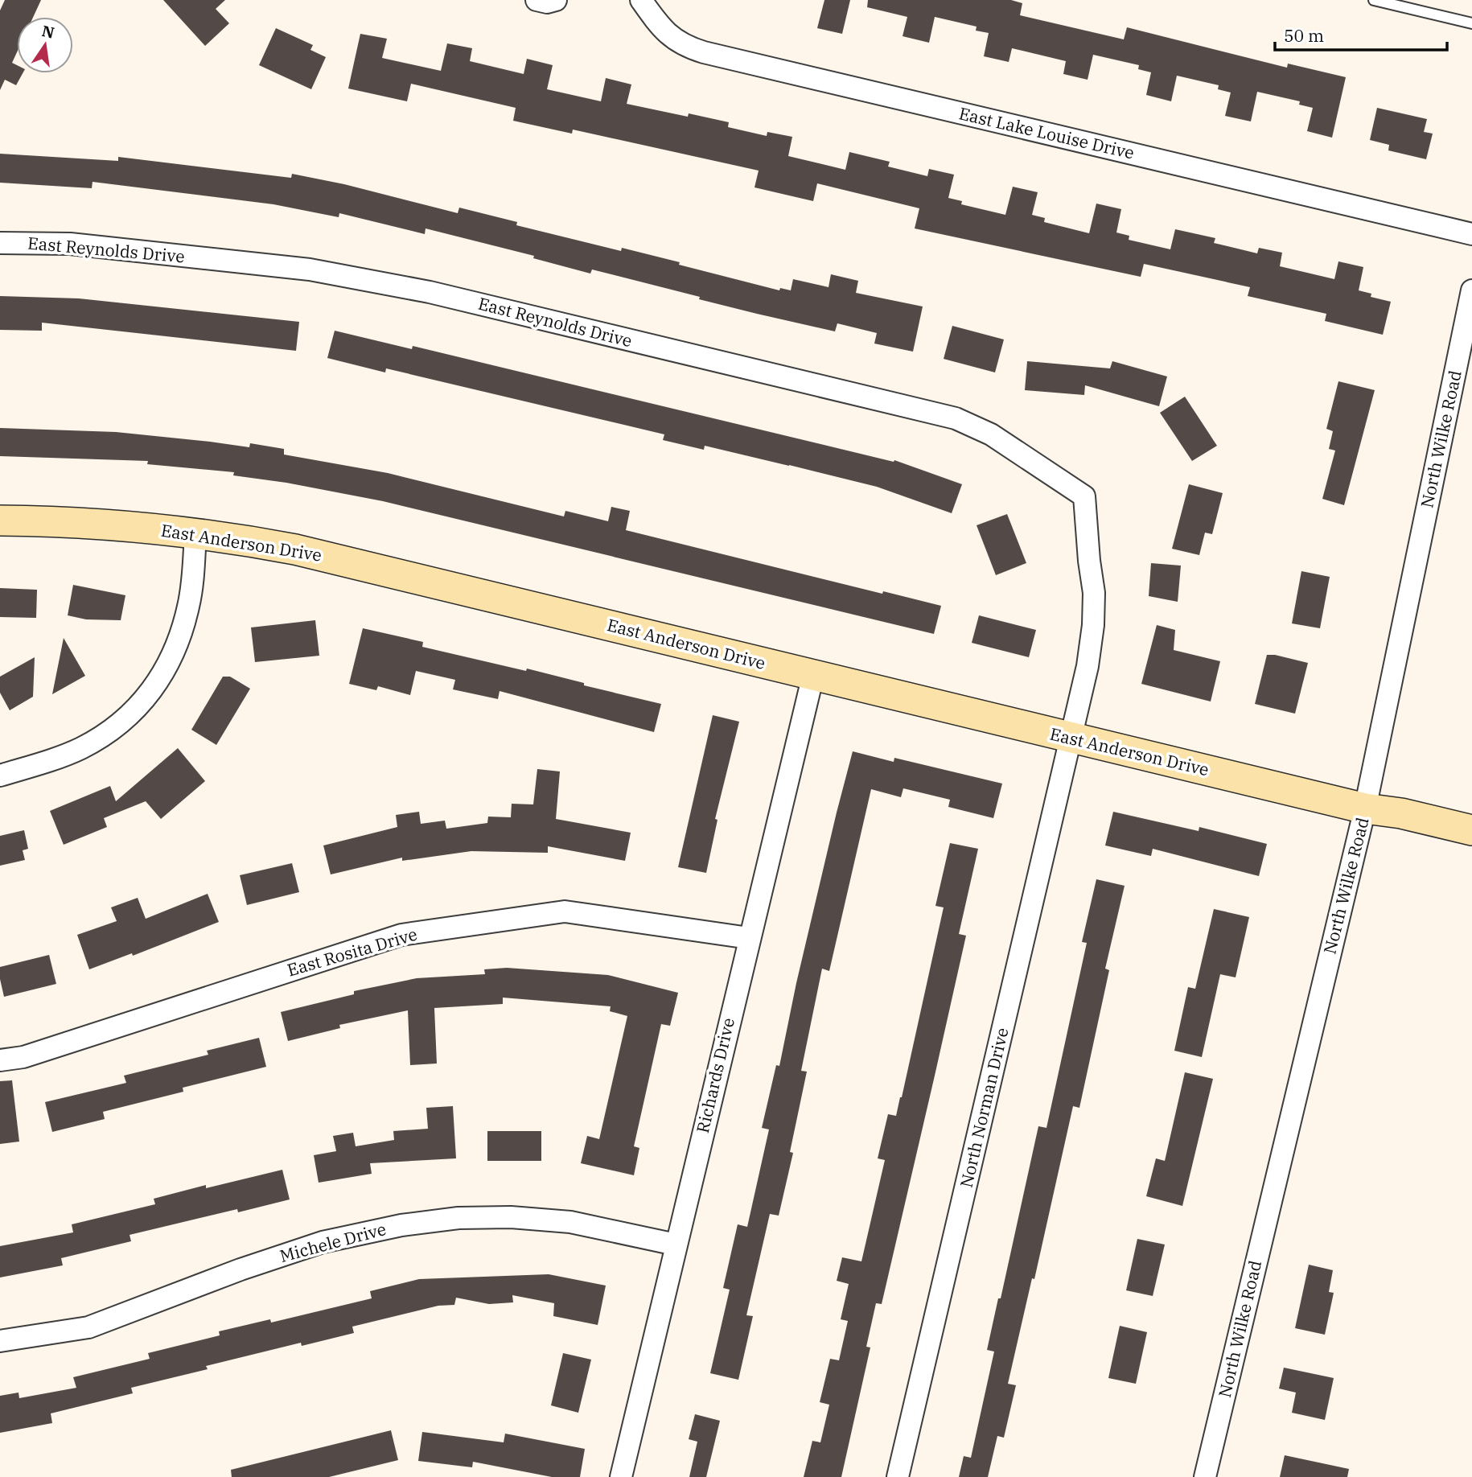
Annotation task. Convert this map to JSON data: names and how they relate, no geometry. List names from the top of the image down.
{
  "streets": {
    "street": [
      "East Lake Louise Drive",
      "East Reynolds Drive",
      "North Wilke Road",
      "East Anderson Drive",
      "East Rosita Drive",
      "Richards Drive",
      "North Norman Drive",
      "Michele Drive"
    ]
  },
  "crossings": [
    ["East Reynolds Drive", "North Norman Drive"],
    ["North Wilke Road", "East Anderson Drive"],
    ["East Anderson Drive", "Richards Drive"],
    ["East Anderson Drive", "North Norman Drive"],
    ["East Rosita Drive", "Richards Drive"],
    ["Richards Drive", "Michele Drive"]
  ],
  "scale_bar": "50 m",
  "north": "top"
}
